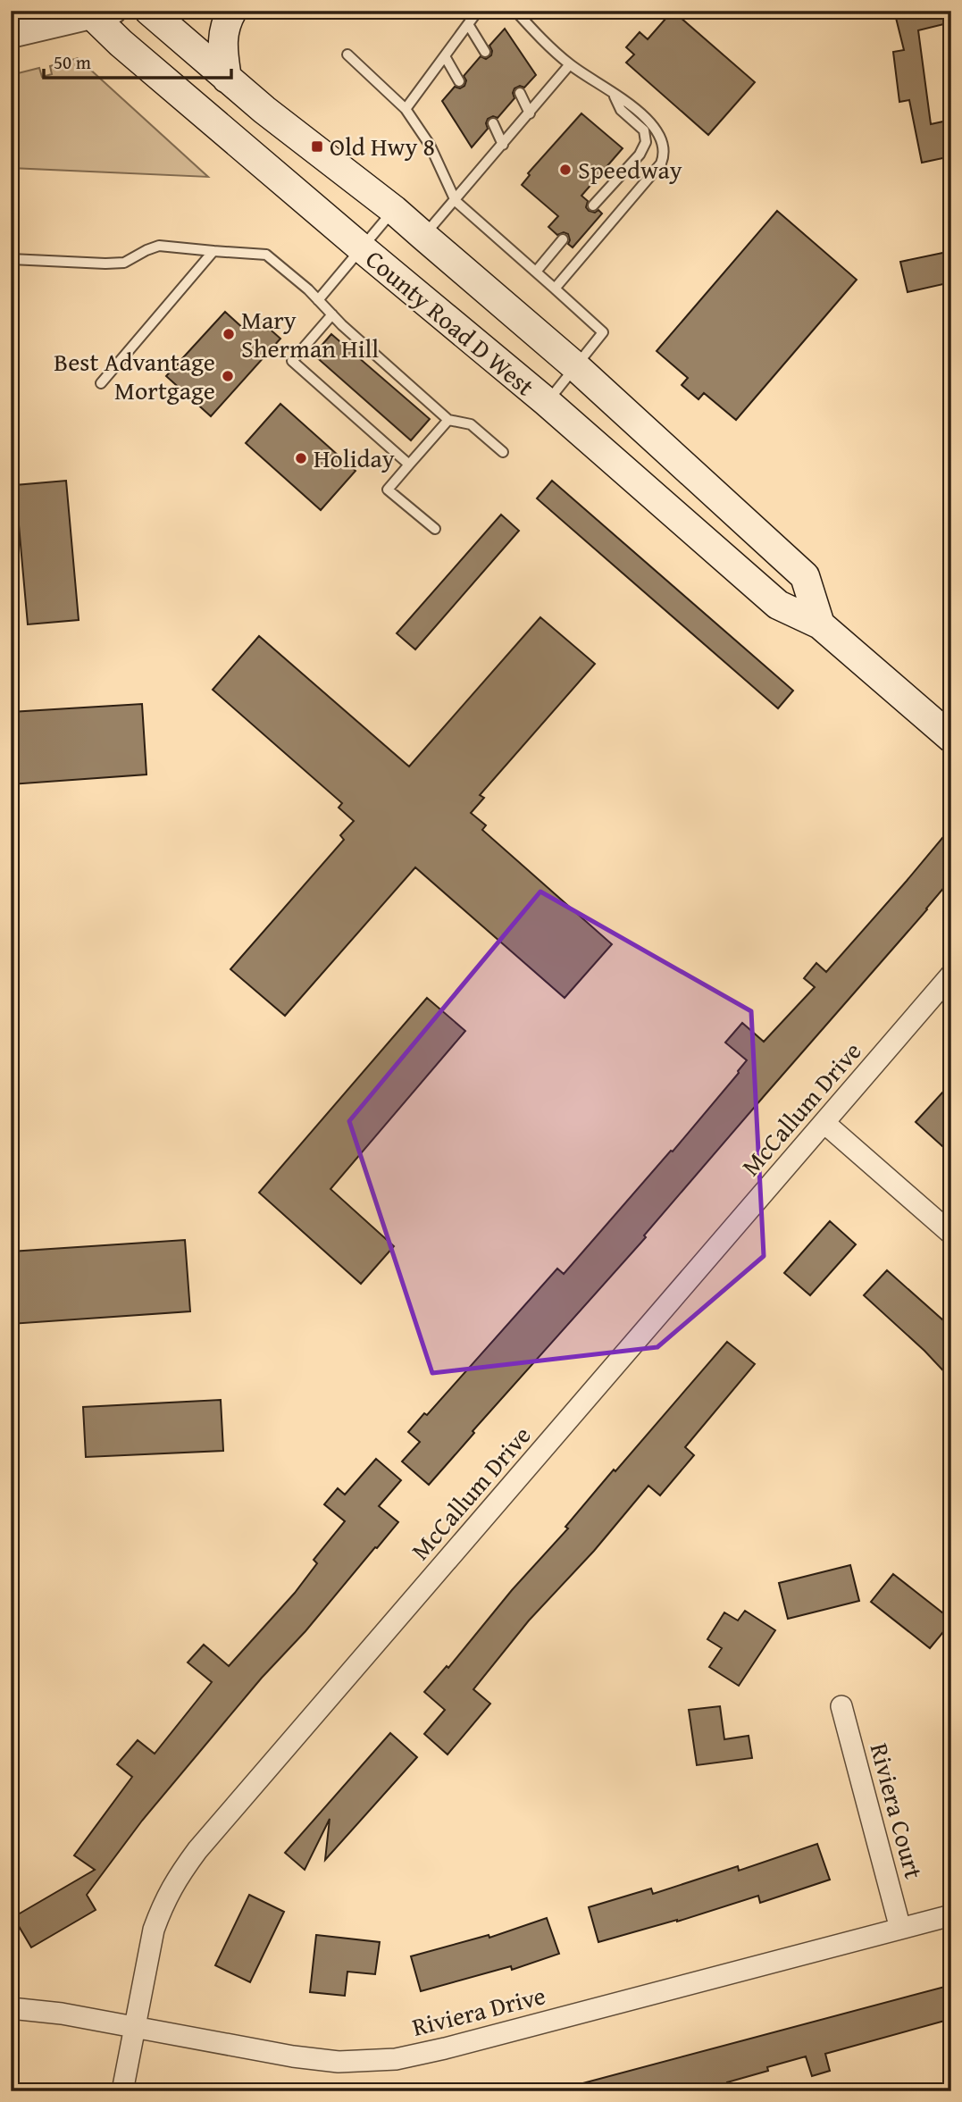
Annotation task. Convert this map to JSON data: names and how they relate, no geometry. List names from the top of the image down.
{
  "streets": {
    "main road": ["County Road D West"],
    "street": ["McCallum Drive", "Riviera Court", "Riviera Drive"]
  },
  "crossings": [
    ["McCallum Drive", "Riviera Drive"],
    ["Riviera Court", "Riviera Drive"]
  ],
  "places": {
    "transit": ["Old Hwy 8"],
    "other": [
      "Speedway",
      "Mary Sherman Hill",
      "Best Advantage Mortgage",
      "Holiday"
    ]
  },
  "scale_bar": "50 m"
}
